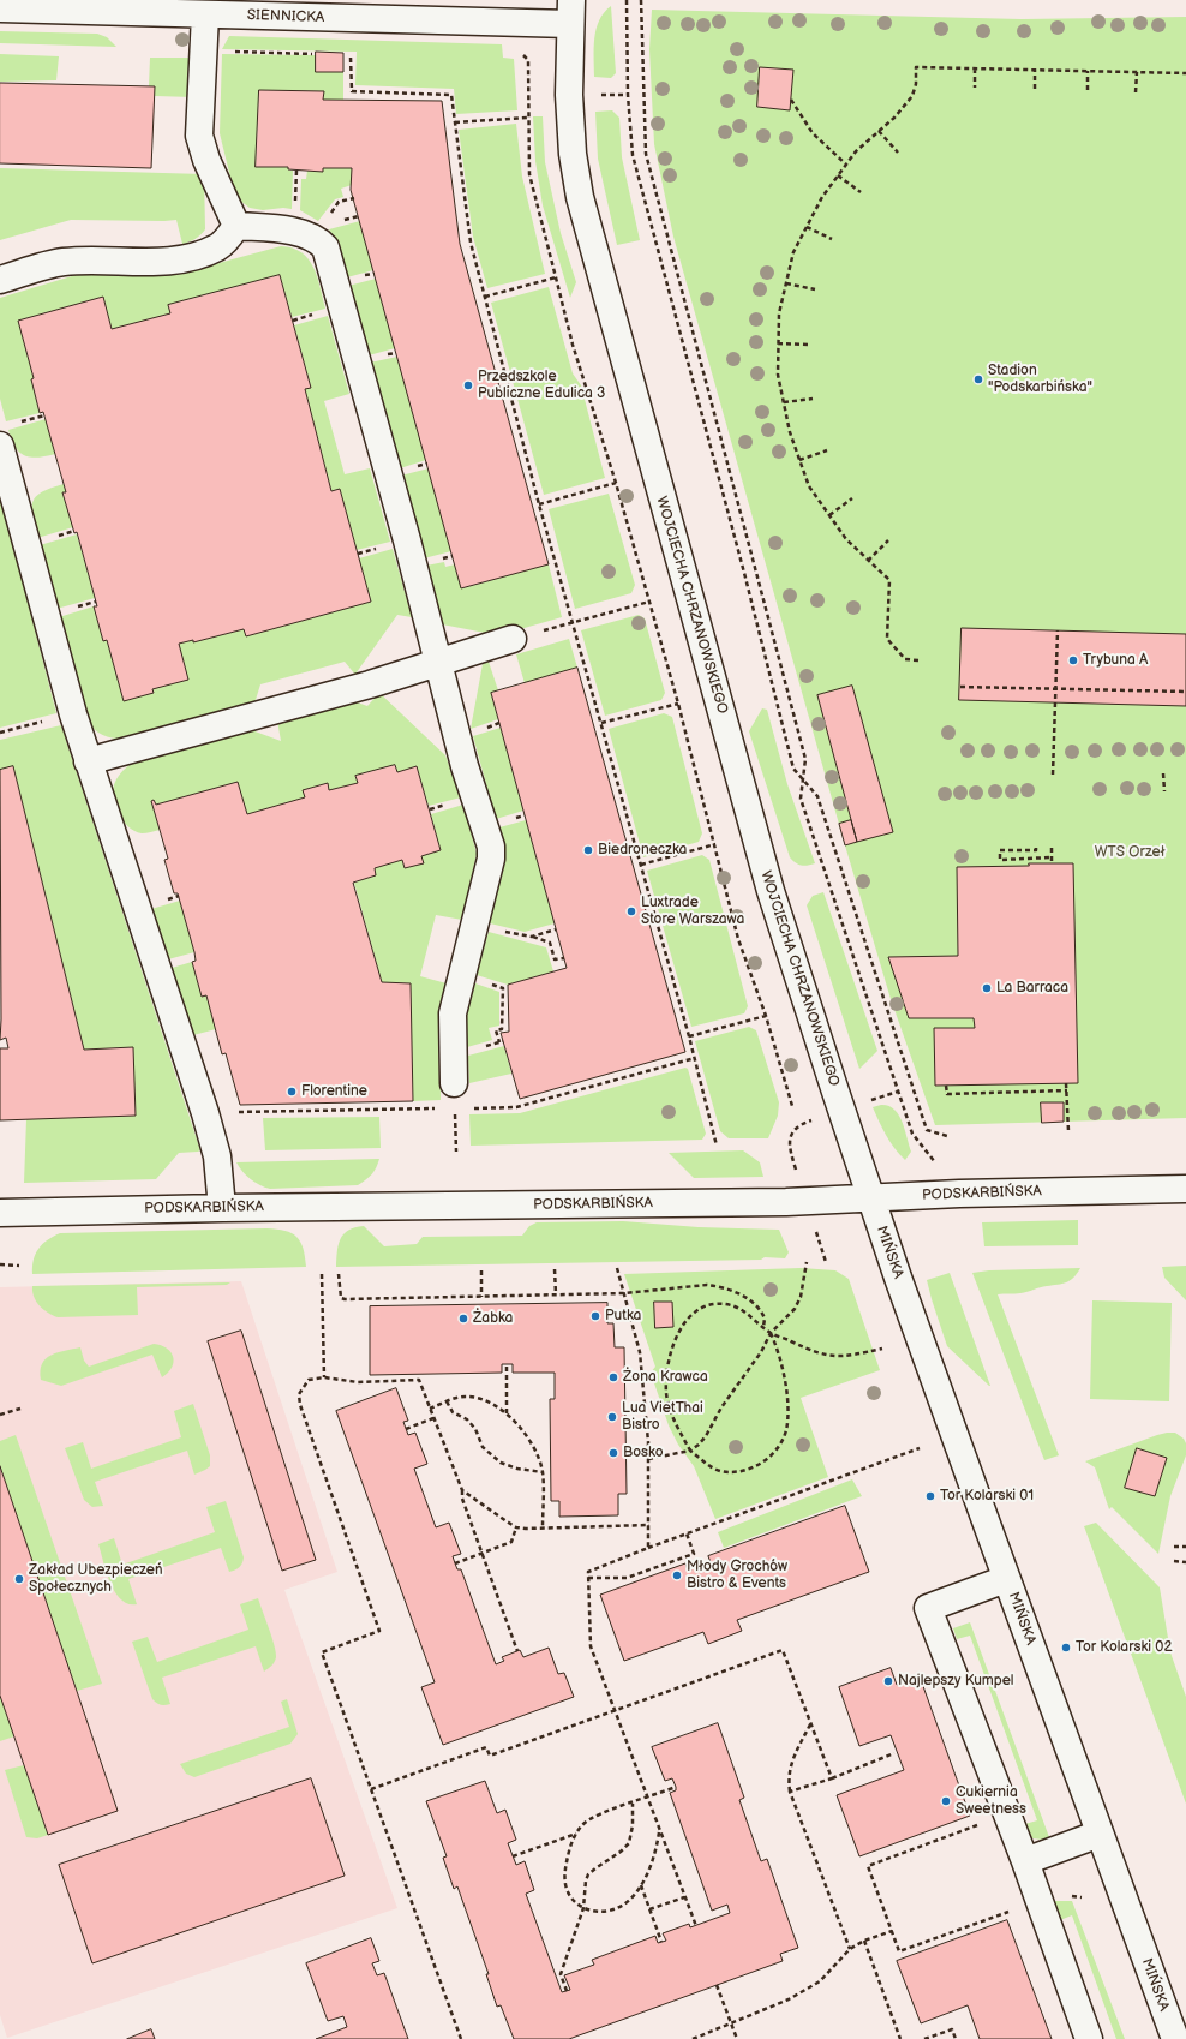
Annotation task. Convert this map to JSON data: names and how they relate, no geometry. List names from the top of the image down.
{
  "streets": {
    "street": [
      "SIENNICKA",
      "WOJCIECHA CHRZANOWSKIEGO",
      "PODSKARBIŃSKA",
      "MIŃSKA"
    ]
  },
  "crossings": [
    ["SIENNICKA", "WOJCIECHA CHRZANOWSKIEGO"],
    ["WOJCIECHA CHRZANOWSKIEGO", "PODSKARBIŃSKA"],
    ["WOJCIECHA CHRZANOWSKIEGO", "MIŃSKA"],
    ["PODSKARBIŃSKA", "MIŃSKA"]
  ],
  "parks": ["WTS Orzeł"],
  "places": [
    "Stadion \"Podskarbińska\"",
    "Przedszkole Publiczne Edulica 3",
    "Trybuna A",
    "Biedroneczka",
    "Luxtrade Store Warszawa",
    "La Barraca",
    "Florentine",
    "Putka",
    "Żabka",
    "Żona Krawca",
    "Lua VietThai Bistro",
    "Bosko",
    "Tor Kolarski 01",
    "Młody Grochów Bistro & Events",
    "Zakład Ubezpieczeń Społecznych",
    "Tor Kolarski 02",
    "Najlepszy Kumpel",
    "Cukiernia Sweetness"
  ]
}
